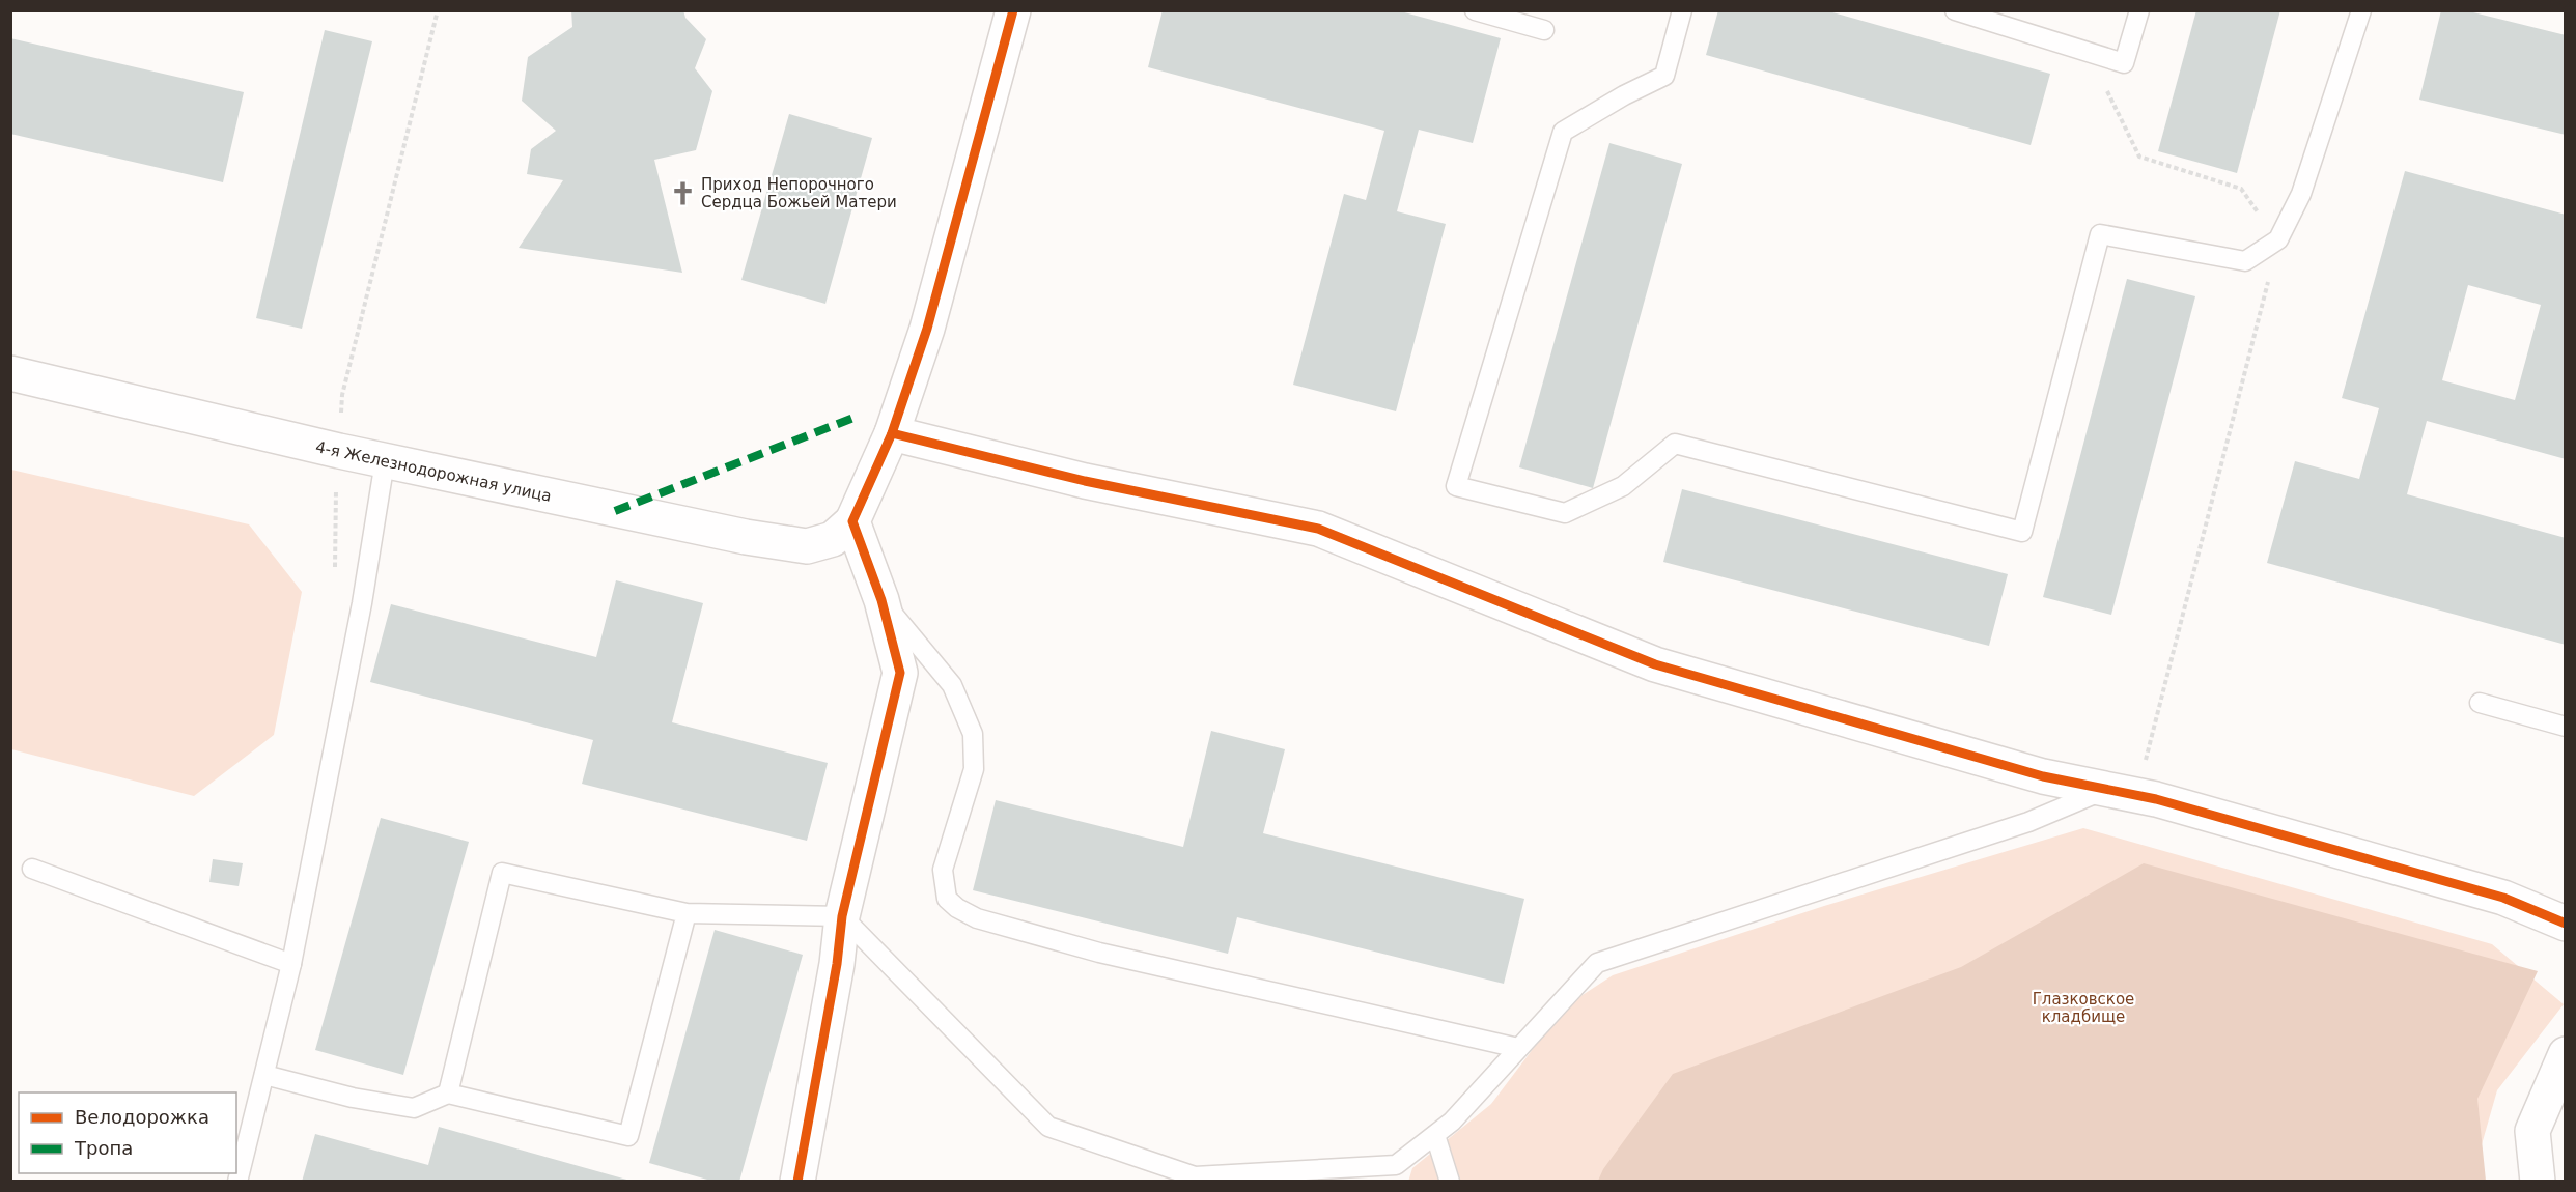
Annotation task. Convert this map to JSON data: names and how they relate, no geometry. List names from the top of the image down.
{
  "streets": {
    "street": ["4-я Железнодорожная улица"]
  },
  "parks": ["Глазковское кладбище"],
  "places": {
    "church": ["Приход Непорочного Сердца Божьей Матери"]
  },
  "legend": ["Велодорожка", "Тропа"]
}
